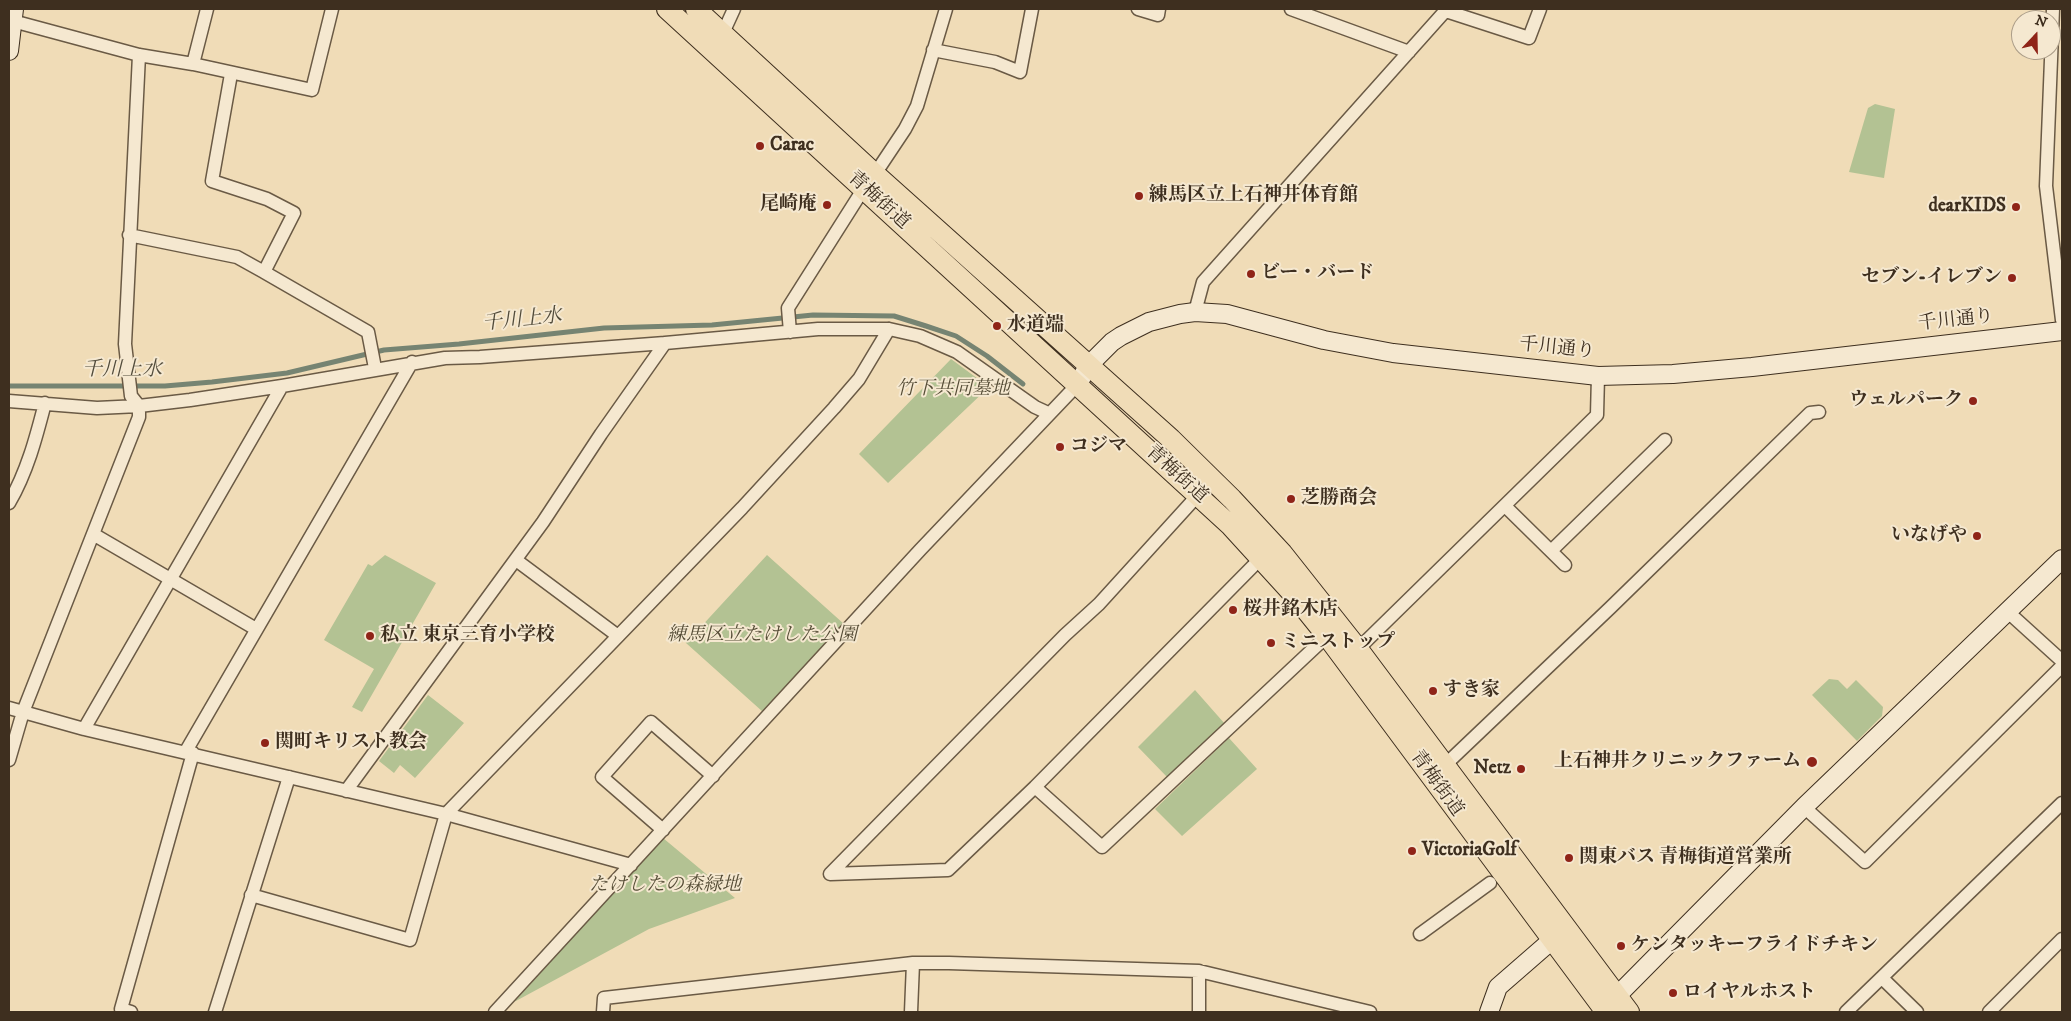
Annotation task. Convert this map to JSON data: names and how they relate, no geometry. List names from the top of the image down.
{
  "streets": {
    "main road": ["青梅街道", "千川通り"]
  },
  "crossings": [
    ["青梅街道", "千川通り"]
  ],
  "water": ["千川上水"],
  "parks": ["竹下共同墓地", "練馬区立たけした公園", "たけしたの森緑地"],
  "places": [
    "Carac",
    "練馬区立上石神井体育館",
    "尾崎庵",
    "dearKIDS",
    "ビー・バード",
    "セブン-イレブン",
    "水道端",
    "ウェルパーク",
    "コジマ",
    "芝勝商会",
    "いなげや",
    "桜井銘木店",
    "私立 東京三育小学校",
    "ミニストップ",
    "すき家",
    "関町キリスト教会",
    "上石神井クリニックファーム",
    "Netz",
    "VictoriaGolf",
    "関東バス 青梅街道営業所",
    "ケンタッキーフライドチキン",
    "ロイヤルホスト"
  ],
  "north": "top"
}
